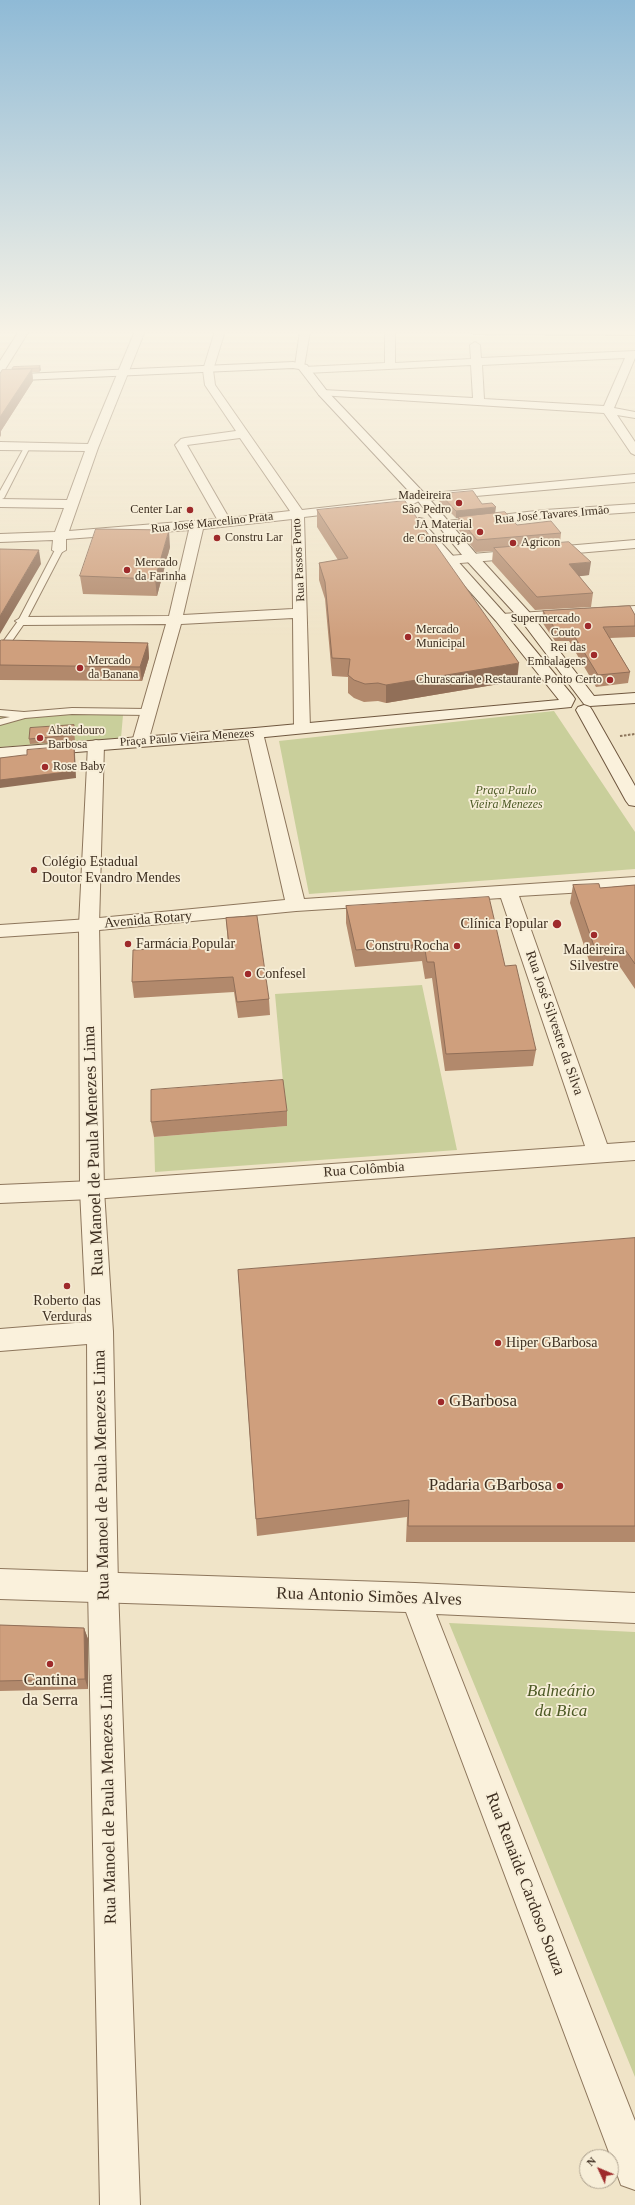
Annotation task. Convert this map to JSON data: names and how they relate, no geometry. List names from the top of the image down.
{
  "streets": {
    "street": [
      "Rua José Tavares Irmão",
      "Rua José Marcelino Prata",
      "Rua Passos Porto",
      "Praça Paulo Vieira Menezes",
      "Avenida Rotary",
      "Rua José Silvestre da Silva",
      "Rua Manoel de Paula Menezes Lima",
      "Rua Colômbia",
      "Rua Antonio Simões Alves",
      "Rua Renaide Cardoso Souza"
    ]
  },
  "crossings": [
    ["Rua José Marcelino Prata", "Rua Passos Porto"],
    ["Rua Passos Porto", "Praça Paulo Vieira Menezes"],
    ["Praça Paulo Vieira Menezes", "Rua Manoel de Paula Menezes Lima"],
    ["Avenida Rotary", "Rua Manoel de Paula Menezes Lima"],
    ["Rua José Silvestre da Silva", "Rua Colômbia"],
    ["Rua Manoel de Paula Menezes Lima", "Rua Colômbia"],
    ["Rua Manoel de Paula Menezes Lima", "Rua Antonio Simões Alves"],
    ["Rua Antonio Simões Alves", "Rua Renaide Cardoso Souza"]
  ],
  "parks": ["Praça Paulo Vieira Menezes", "Balneário da Bica"],
  "places": [
    "Madeireira São Pedro",
    "Center Lar",
    "JA Material de Construção",
    "Constru Lar",
    "Agricon",
    "Mercado da Farinha",
    "Supermercado Couto",
    "Mercado Municipal",
    "Rei das Embalagens",
    "Mercado da Banana",
    "Churascaria e Restaurante Ponto Certo",
    "Abatedouro Barbosa",
    "Rose Baby",
    "Colégio Estadual Doutor Evandro Mendes",
    "Clínica Popular",
    "Madeireira Silvestre",
    "Farmácia Popular",
    "Constru Rocha",
    "Confesel",
    "Roberto das Verduras",
    "Hiper GBarbosa",
    "GBarbosa",
    "Padaria GBarbosa",
    "Cantina da Serra"
  ],
  "north": "top left"
}
